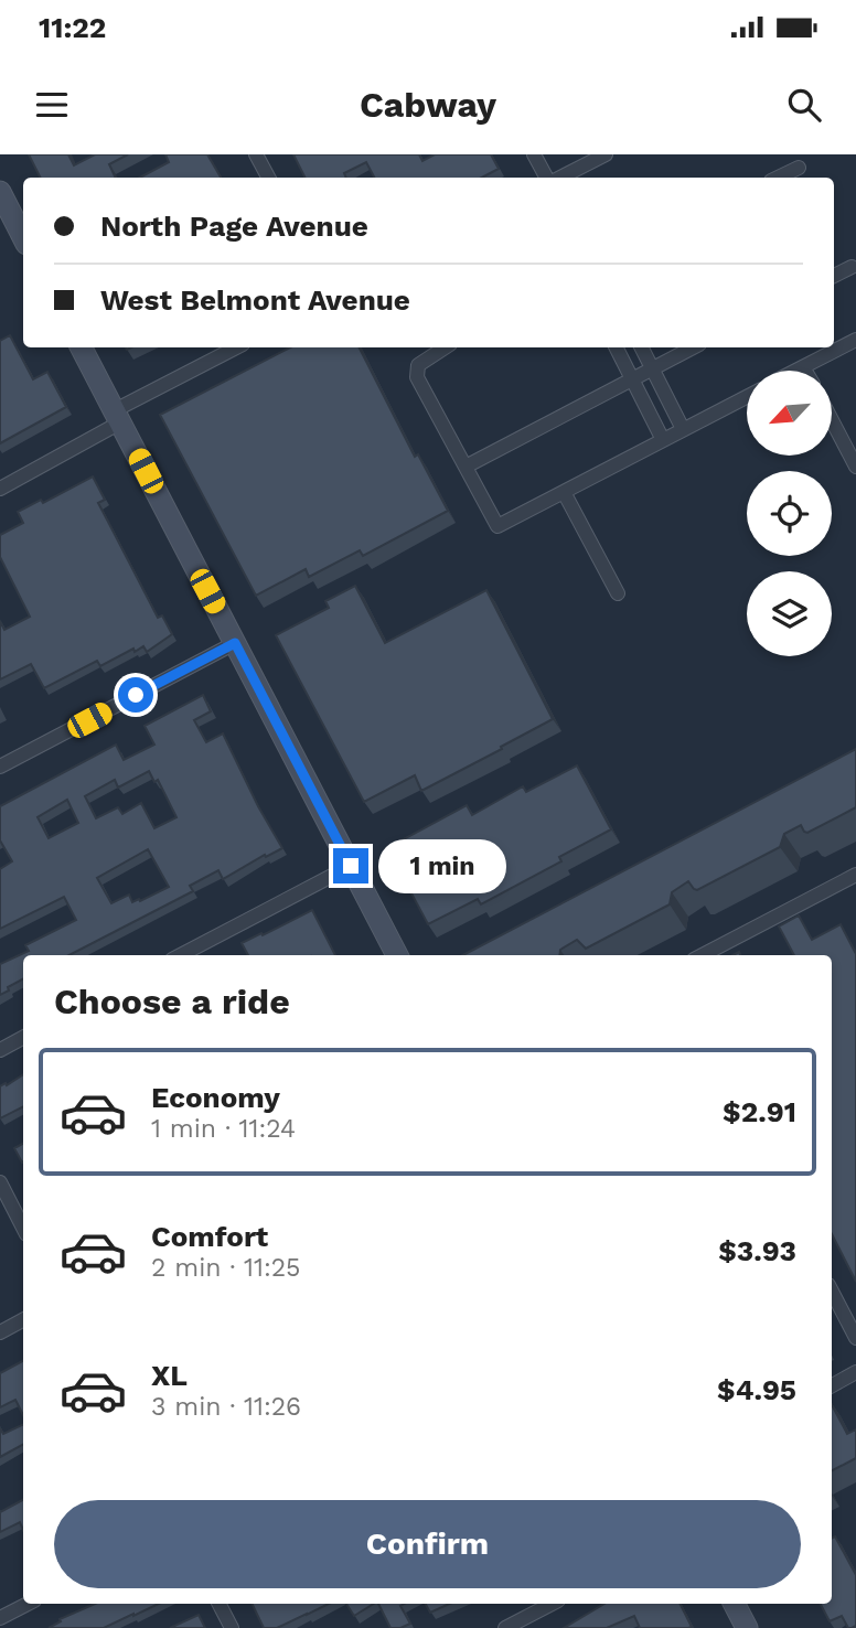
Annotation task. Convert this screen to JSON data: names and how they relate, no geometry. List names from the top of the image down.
{
  "north": "bottom left",
  "page": {
    "status": "11:22",
    "header": "Cabway",
    "banner": ["North Page Avenue", "West Belmont Avenue"],
    "bubble": "1 min",
    "heading": "Choose a ride",
    "list": [
      {
        "name": "Economy",
        "note": "1 min · 11:24",
        "value": "$2.91"
      },
      {
        "name": "Comfort",
        "note": "2 min · 11:25",
        "value": "$3.93"
      },
      {
        "name": "XL",
        "note": "3 min · 11:26",
        "value": "$4.95"
      }
    ],
    "buttons": "Confirm"
  }
}
